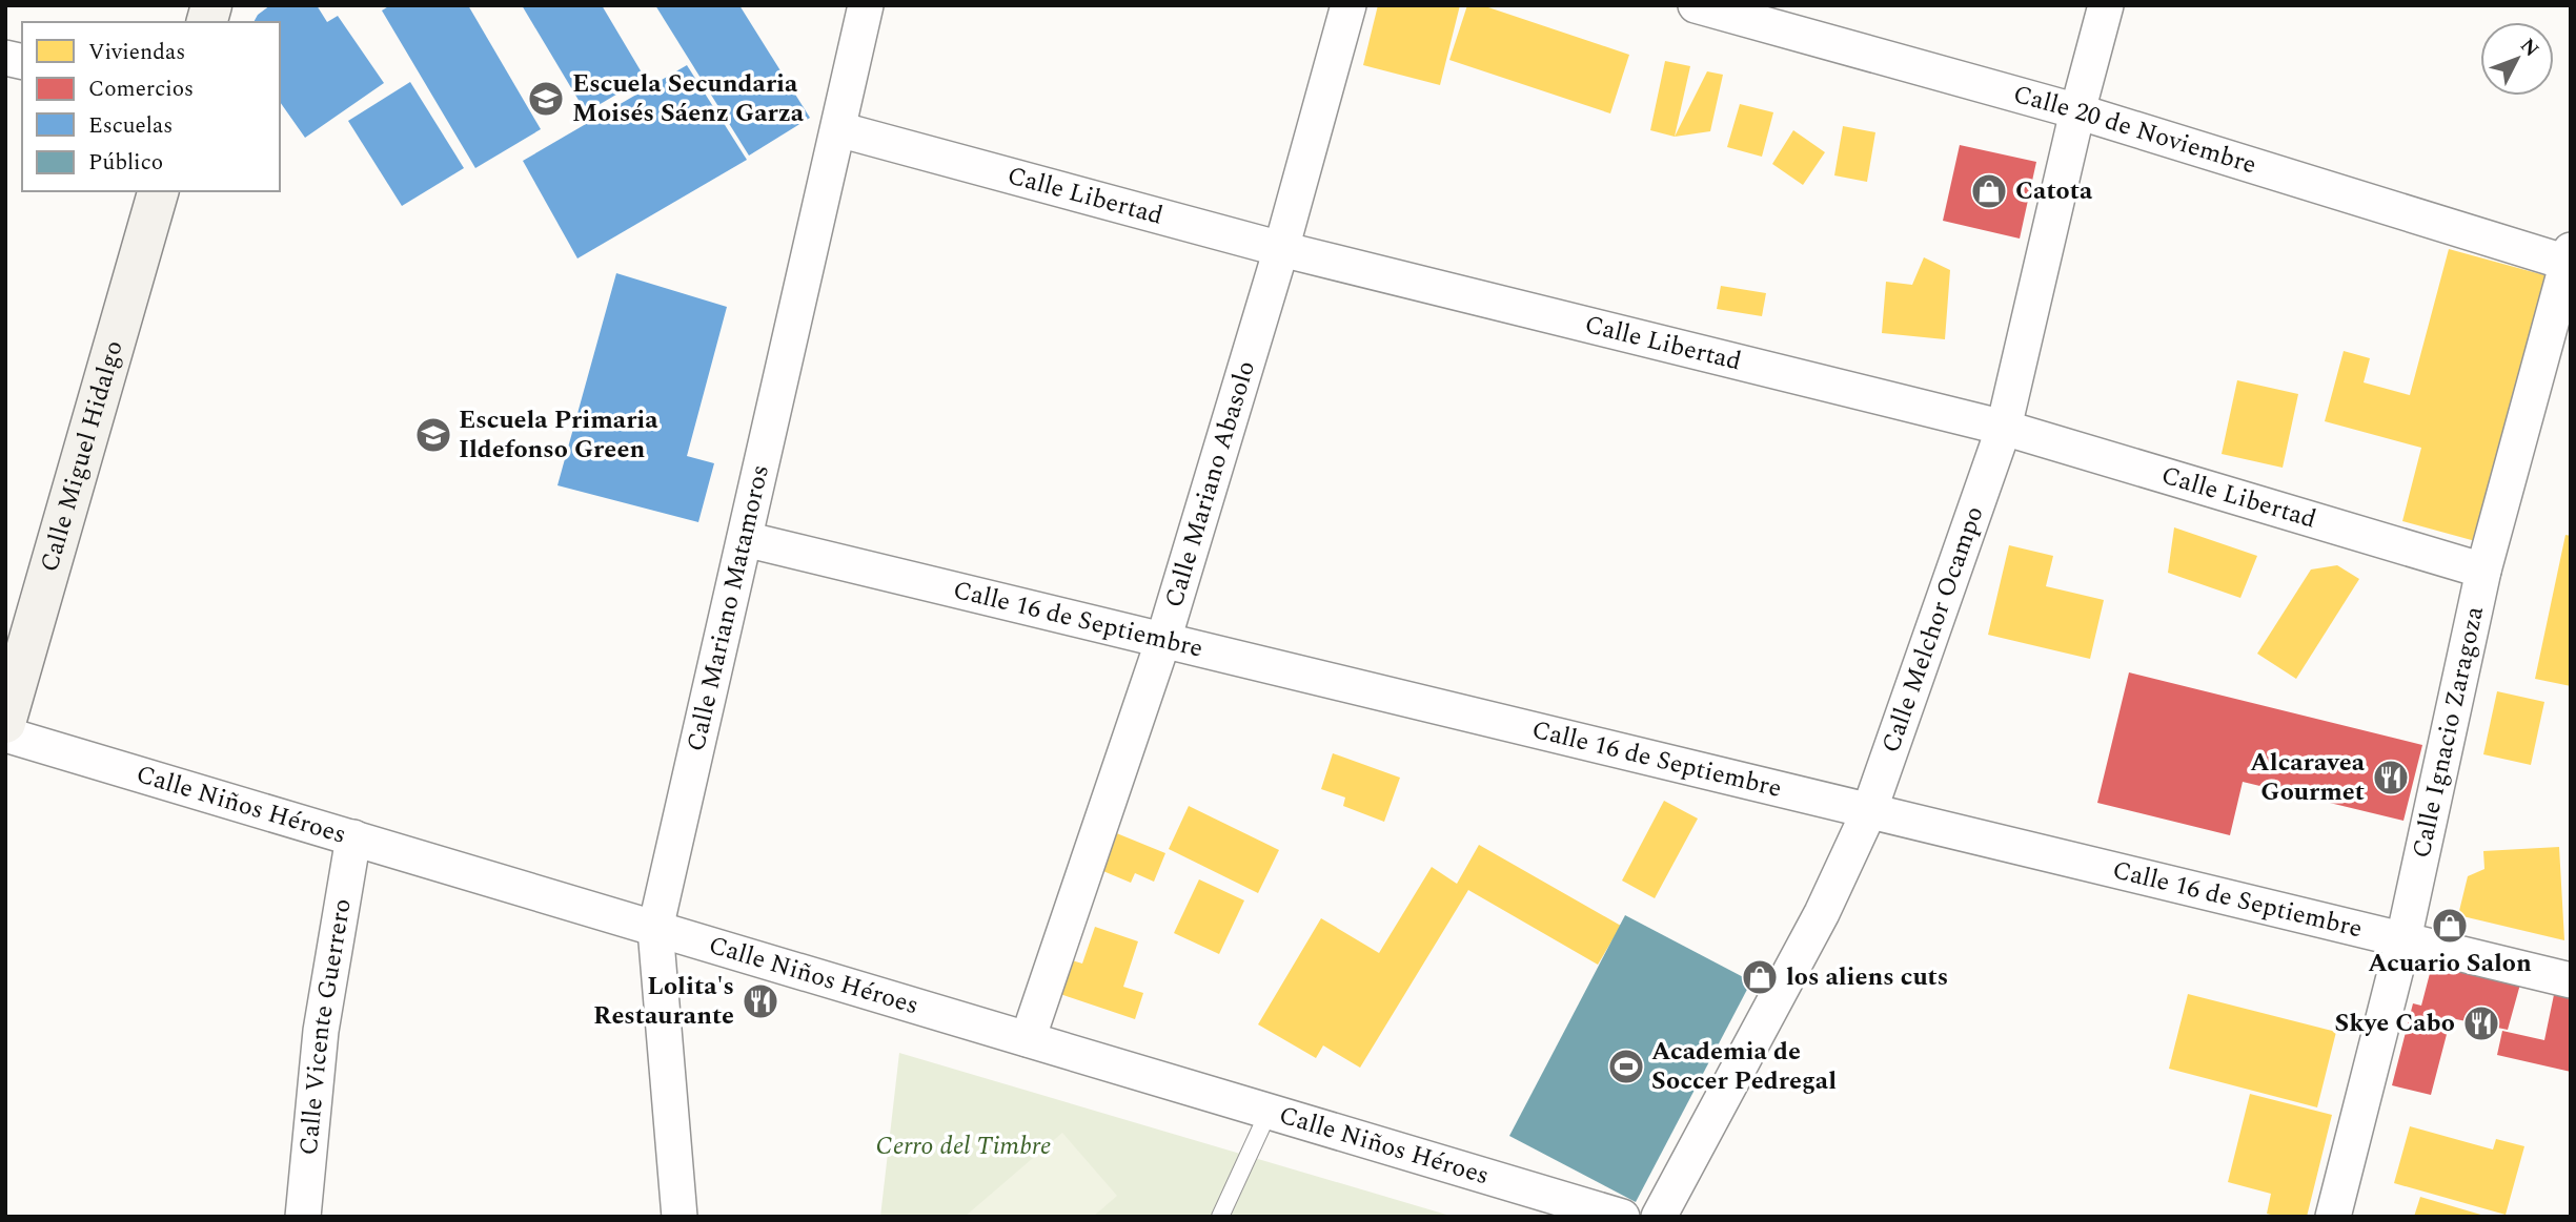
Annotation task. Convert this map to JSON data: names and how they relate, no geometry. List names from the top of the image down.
{
  "streets": {
    "main road": ["Calle Miguel Hidalgo"],
    "street": [
      "Calle 20 de Noviembre",
      "Calle Libertad",
      "Calle Mariano Abasolo",
      "Calle Mariano Matamoros",
      "Calle 16 de Septiembre",
      "Calle Melchor Ocampo",
      "Calle Ignacio Zaragoza",
      "Calle Niños Héroes",
      "Calle Vicente Guerrero"
    ]
  },
  "crossings": [
    ["Calle 20 de Noviembre", "Calle Melchor Ocampo"],
    ["Calle 20 de Noviembre", "Calle Ignacio Zaragoza"],
    ["Calle Libertad", "Calle Mariano Abasolo"],
    ["Calle Libertad", "Calle Mariano Matamoros"],
    ["Calle Libertad", "Calle Melchor Ocampo"],
    ["Calle Libertad", "Calle Ignacio Zaragoza"],
    ["Calle Mariano Abasolo", "Calle 16 de Septiembre"],
    ["Calle Mariano Abasolo", "Calle Niños Héroes"],
    ["Calle Mariano Matamoros", "Calle 16 de Septiembre"],
    ["Calle Mariano Matamoros", "Calle Niños Héroes"],
    ["Calle 16 de Septiembre", "Calle Melchor Ocampo"],
    ["Calle 16 de Septiembre", "Calle Ignacio Zaragoza"],
    ["Calle Niños Héroes", "Calle Vicente Guerrero"]
  ],
  "parks": ["Cerro del Timbre"],
  "places": {
    "school or university": ["Escuela Secundaria Moisés Sáenz Garza", "Escuela Primaria Ildefonso Green"],
    "shop": ["Catota", "Acuario Salon", "los aliens cuts"],
    "restaurant": ["Alcaravea Gourmet", "Lolita's Restaurante", "Skye Cabo"],
    "sports": ["Academia de Soccer Pedregal"]
  },
  "legend": [
    "Viviendas",
    "Comercios",
    "Escuelas",
    "Público"
  ],
  "north": "top right"
}
